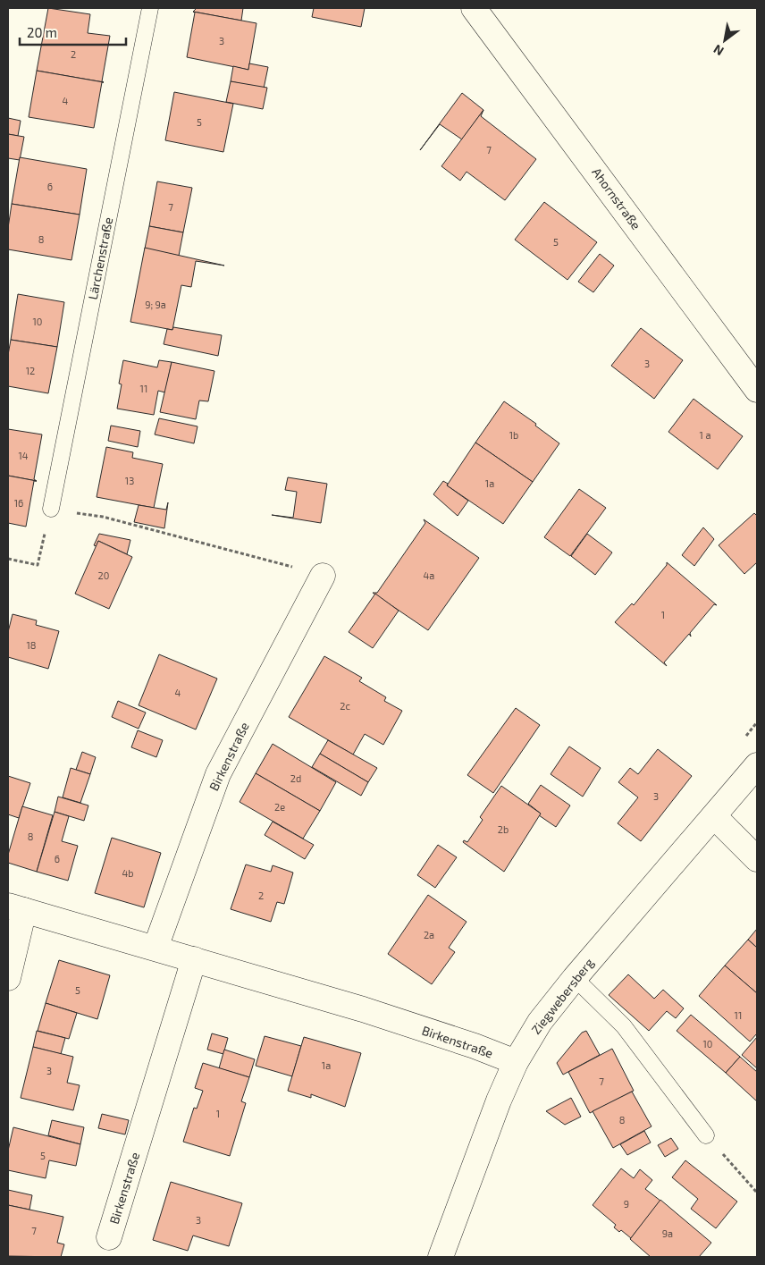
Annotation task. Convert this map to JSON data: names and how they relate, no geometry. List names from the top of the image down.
{
  "streets": {
    "street": ["Ahornstraße", "Birkenstraße", "Ziegwebersberg"],
    "lane": ["Lärchenstraße"]
  },
  "crossings": [
    ["Birkenstraße", "Ziegwebersberg"]
  ],
  "house_numbers": [
    "3",
    "2",
    "4",
    "5",
    "7",
    "6",
    "7",
    "8",
    "5",
    "9; 9a",
    "10",
    "3",
    "12",
    "11",
    "1b",
    "1 a",
    "14",
    "13",
    "1a",
    "16",
    "20",
    "4a",
    "1",
    "18",
    "4",
    "2c",
    "2d",
    "3",
    "2e",
    "2b",
    "8",
    "6",
    "4b",
    "2",
    "2a",
    "5",
    "11",
    "10",
    "1a",
    "3",
    "7",
    "1",
    "8",
    "5",
    "9",
    "3",
    "7",
    "9a"
  ],
  "scale_bar": "20 m",
  "north": "bottom left"
}
